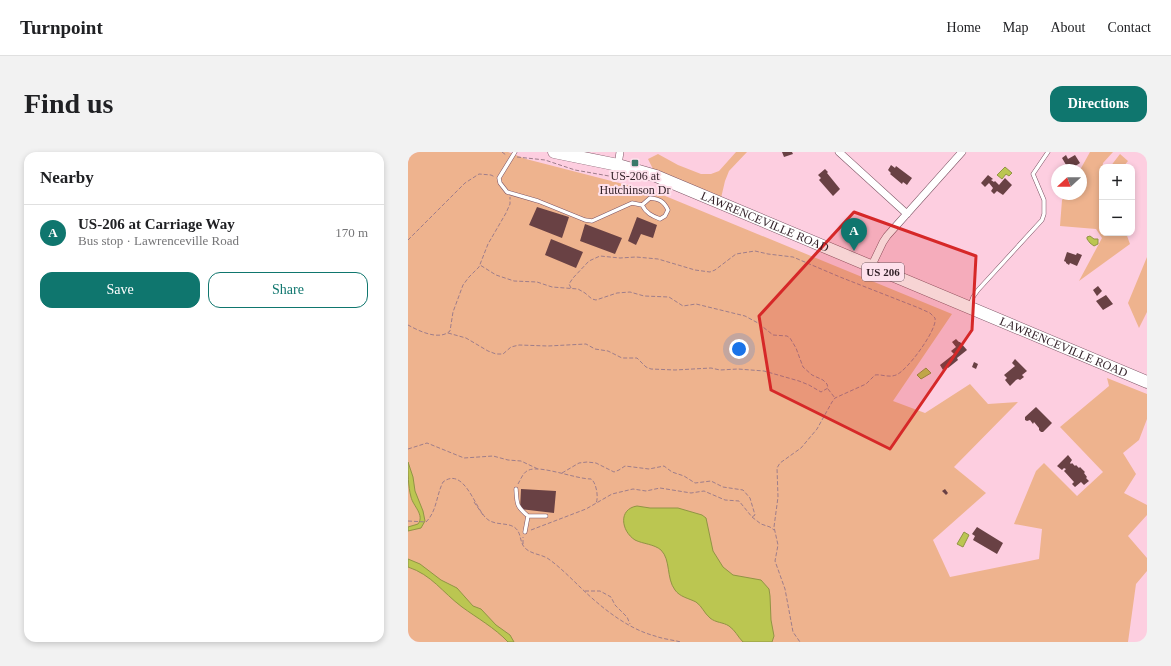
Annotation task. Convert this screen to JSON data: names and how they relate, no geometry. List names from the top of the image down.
{
  "streets": {
    "highway": ["LAWRENCEVILLE ROAD", "US 206"]
  },
  "places": {
    "transit": ["US-206 at Hutchinson Dr"]
  },
  "north": "left",
  "page": {
    "header": "Turnpoint",
    "nav": [
      "Home",
      "Map",
      "About",
      "Contact"
    ],
    "buttons": [
      "Directions",
      ["Save", "Share"]
    ],
    "title": "Find us",
    "heading": "Nearby",
    "map_buttons": ["+", "−"],
    "list": [
      {
        "mark": "A",
        "name": "US-206 at Carriage Way",
        "note": "Bus stop · Lawrenceville Road",
        "value": "170 m"
      }
    ],
    "pins": "A"
  }
}
